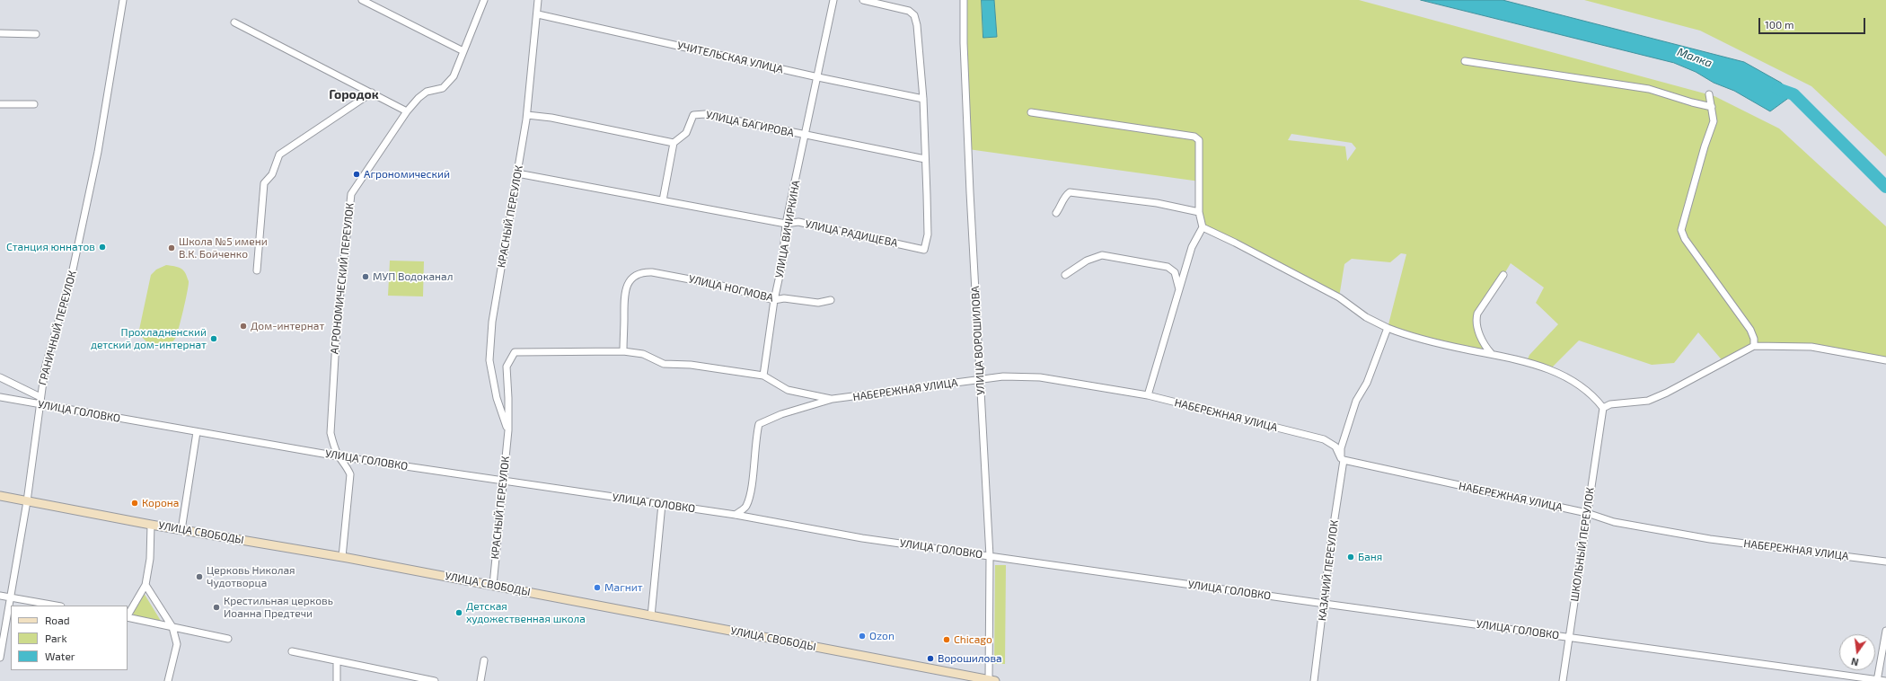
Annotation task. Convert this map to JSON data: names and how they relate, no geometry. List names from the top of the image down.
{
  "streets": {
    "main road": ["УЛИЦА СВОБОДЫ"],
    "street": [
      "УЧИТЕЛЬСКАЯ УЛИЦА",
      "УЛИЦА БАГИРОВА",
      "КРАСНЫЙ ПЕРЕУЛОК",
      "УЛИЦА ВИЧИРКИНА",
      "УЛИЦА РАДИЩЕВА",
      "АГРОНОМИЧЕСКИЙ ПЕРЕУЛОК",
      "УЛИЦА НОГМОВА",
      "ГРАНИЧНЫЙ ПЕРЕУЛОК",
      "УЛИЦА ВОРОШИЛОВА",
      "НАБЕРЕЖНАЯ УЛИЦА",
      "УЛИЦА ГОЛОВКО",
      "ШКОЛЬНЫЙ ПЕРЕУЛОК",
      "КАЗАЧИЙ ПЕРЕУЛОК"
    ]
  },
  "crossings": [
    ["УЧИТЕЛЬСКАЯ УЛИЦА", "КРАСНЫЙ ПЕРЕУЛОК"],
    ["УЧИТЕЛЬСКАЯ УЛИЦА", "УЛИЦА ВИЧИРКИНА"],
    ["УЧИТЕЛЬСКАЯ УЛИЦА", "УЛИЦА РАДИЩЕВА"],
    ["УЛИЦА БАГИРОВА", "УЛИЦА ВИЧИРКИНА"],
    ["УЛИЦА БАГИРОВА", "УЛИЦА РАДИЩЕВА"],
    ["КРАСНЫЙ ПЕРЕУЛОК", "УЛИЦА РАДИЩЕВА"],
    ["КРАСНЫЙ ПЕРЕУЛОК", "НАБЕРЕЖНАЯ УЛИЦА"],
    ["КРАСНЫЙ ПЕРЕУЛОК", "УЛИЦА ГОЛОВКО"],
    ["КРАСНЫЙ ПЕРЕУЛОК", "УЛИЦА СВОБОДЫ"],
    ["УЛИЦА ВИЧИРКИНА", "УЛИЦА РАДИЩЕВА"],
    ["УЛИЦА ВИЧИРКИНА", "УЛИЦА НОГМОВА"],
    ["УЛИЦА ВИЧИРКИНА", "НАБЕРЕЖНАЯ УЛИЦА"],
    ["АГРОНОМИЧЕСКИЙ ПЕРЕУЛОК", "УЛИЦА ГОЛОВКО"],
    ["АГРОНОМИЧЕСКИЙ ПЕРЕУЛОК", "УЛИЦА СВОБОДЫ"],
    ["УЛИЦА НОГМОВА", "НАБЕРЕЖНАЯ УЛИЦА"],
    ["ГРАНИЧНЫЙ ПЕРЕУЛОК", "УЛИЦА ГОЛОВКО"],
    ["ГРАНИЧНЫЙ ПЕРЕУЛОК", "УЛИЦА СВОБОДЫ"],
    ["УЛИЦА ВОРОШИЛОВА", "НАБЕРЕЖНАЯ УЛИЦА"],
    ["УЛИЦА ВОРОШИЛОВА", "УЛИЦА ГОЛОВКО"],
    ["УЛИЦА ВОРОШИЛОВА", "УЛИЦА СВОБОДЫ"],
    ["НАБЕРЕЖНАЯ УЛИЦА", "УЛИЦА ГОЛОВКО"],
    ["НАБЕРЕЖНАЯ УЛИЦА", "ШКОЛЬНЫЙ ПЕРЕУЛОК"],
    ["НАБЕРЕЖНАЯ УЛИЦА", "КАЗАЧИЙ ПЕРЕУЛОК"],
    ["УЛИЦА ГОЛОВКО", "ШКОЛЬНЫЙ ПЕРЕУЛОК"],
    ["УЛИЦА ГОЛОВКО", "КАЗАЧИЙ ПЕРЕУЛОК"]
  ],
  "districts": ["Городок"],
  "water": ["Малка"],
  "places": [
    "Агрономический",
    "Станция юннатов",
    "Школа №5 имени В.К. Бойченко",
    "МУП Водоканал",
    "Дом-интернат",
    "Прохладненский детский дом-интернат",
    "Корона",
    "Баня",
    "Церковь Николая Чудотворца",
    "Магнит",
    "Крестильная церковь Иоанна Предтечи",
    "Детская художественная школа",
    "Ozon",
    "Chicago",
    "Ворошилова"
  ],
  "legend": ["Road", "Park", "Water"],
  "scale_bar": "100 m",
  "north": "bottom"
}
